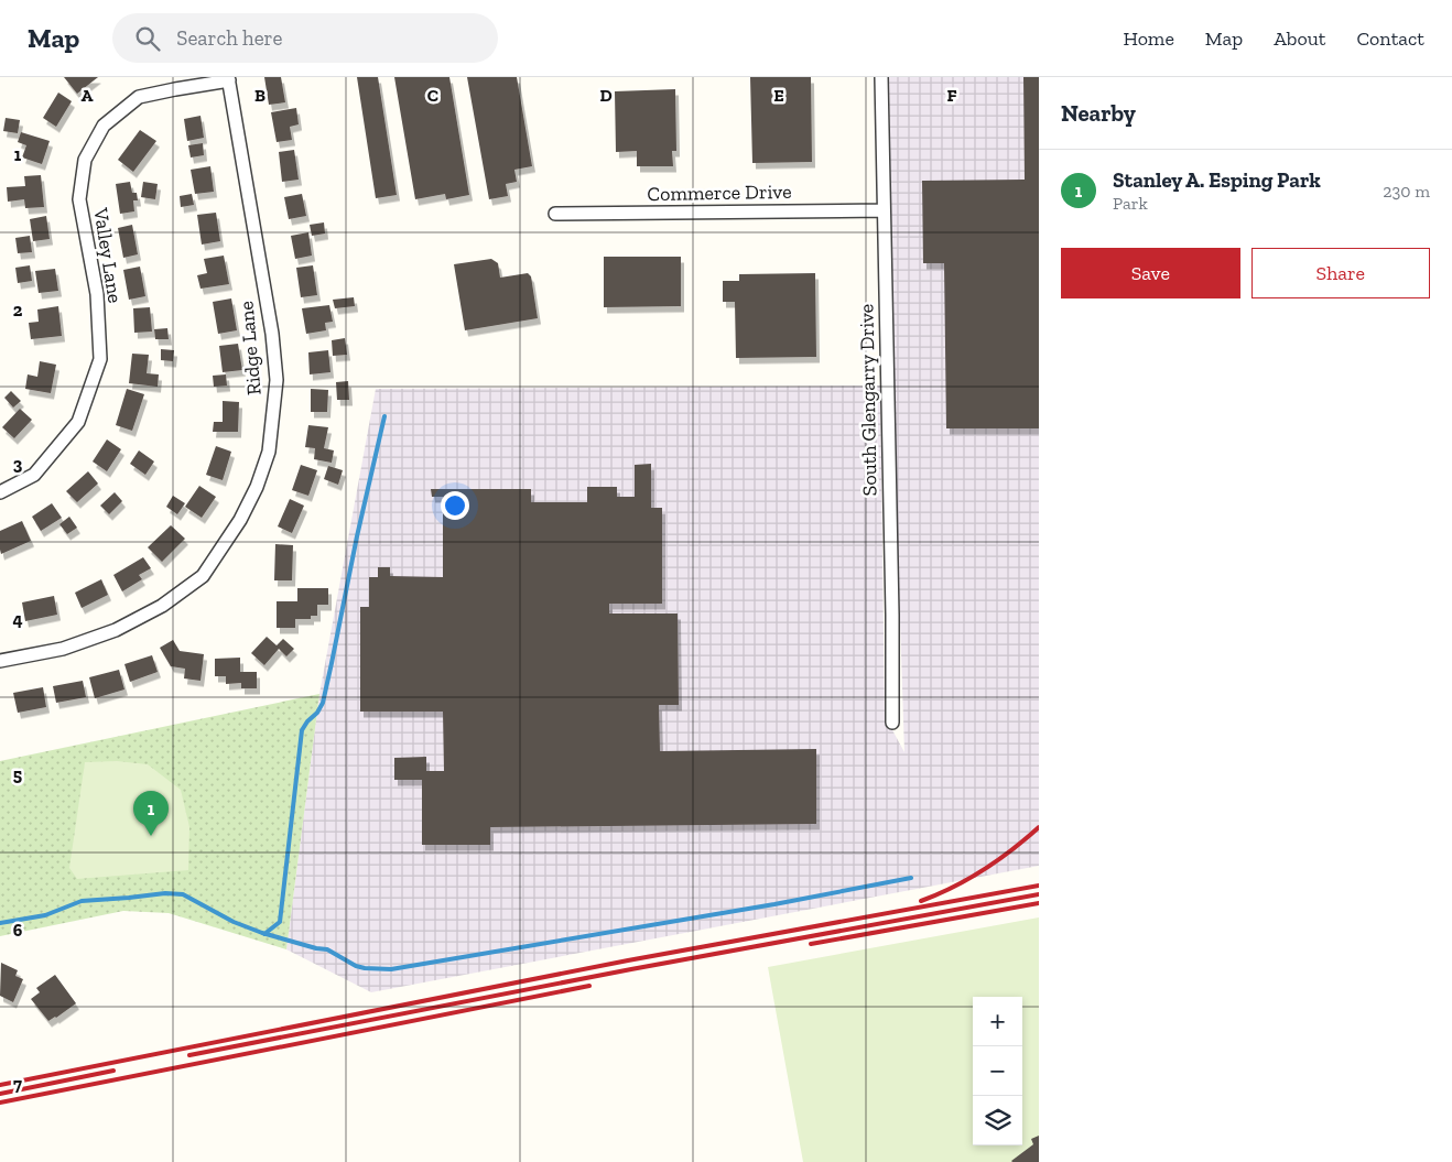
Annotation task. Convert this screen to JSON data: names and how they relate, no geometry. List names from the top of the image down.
{
  "streets": {
    "street": [
      "Commerce Drive",
      "Valley Lane",
      "Ridge Lane",
      "South Glengarry Drive"
    ]
  },
  "crossings": [
    ["Commerce Drive", "South Glengarry Drive"],
    ["Valley Lane", "Ridge Lane"]
  ],
  "page": {
    "header": "Map",
    "search": "Search here",
    "nav": [
      "Home",
      "Map",
      "About",
      "Contact"
    ],
    "heading": "Nearby",
    "list": [
      {
        "mark": "1",
        "name": "Stanley A. Esping Park",
        "note": "Park",
        "value": "230 m"
      }
    ],
    "buttons": ["Save", "Share"],
    "pins": "1",
    "map_buttons": ["+", "−"]
  },
  "grid": {
    "columns": [
      "A",
      "B",
      "C",
      "D",
      "E",
      "F"
    ],
    "rows": [
      "1",
      "2",
      "3",
      "4",
      "5",
      "6",
      "7"
    ]
  }
}
